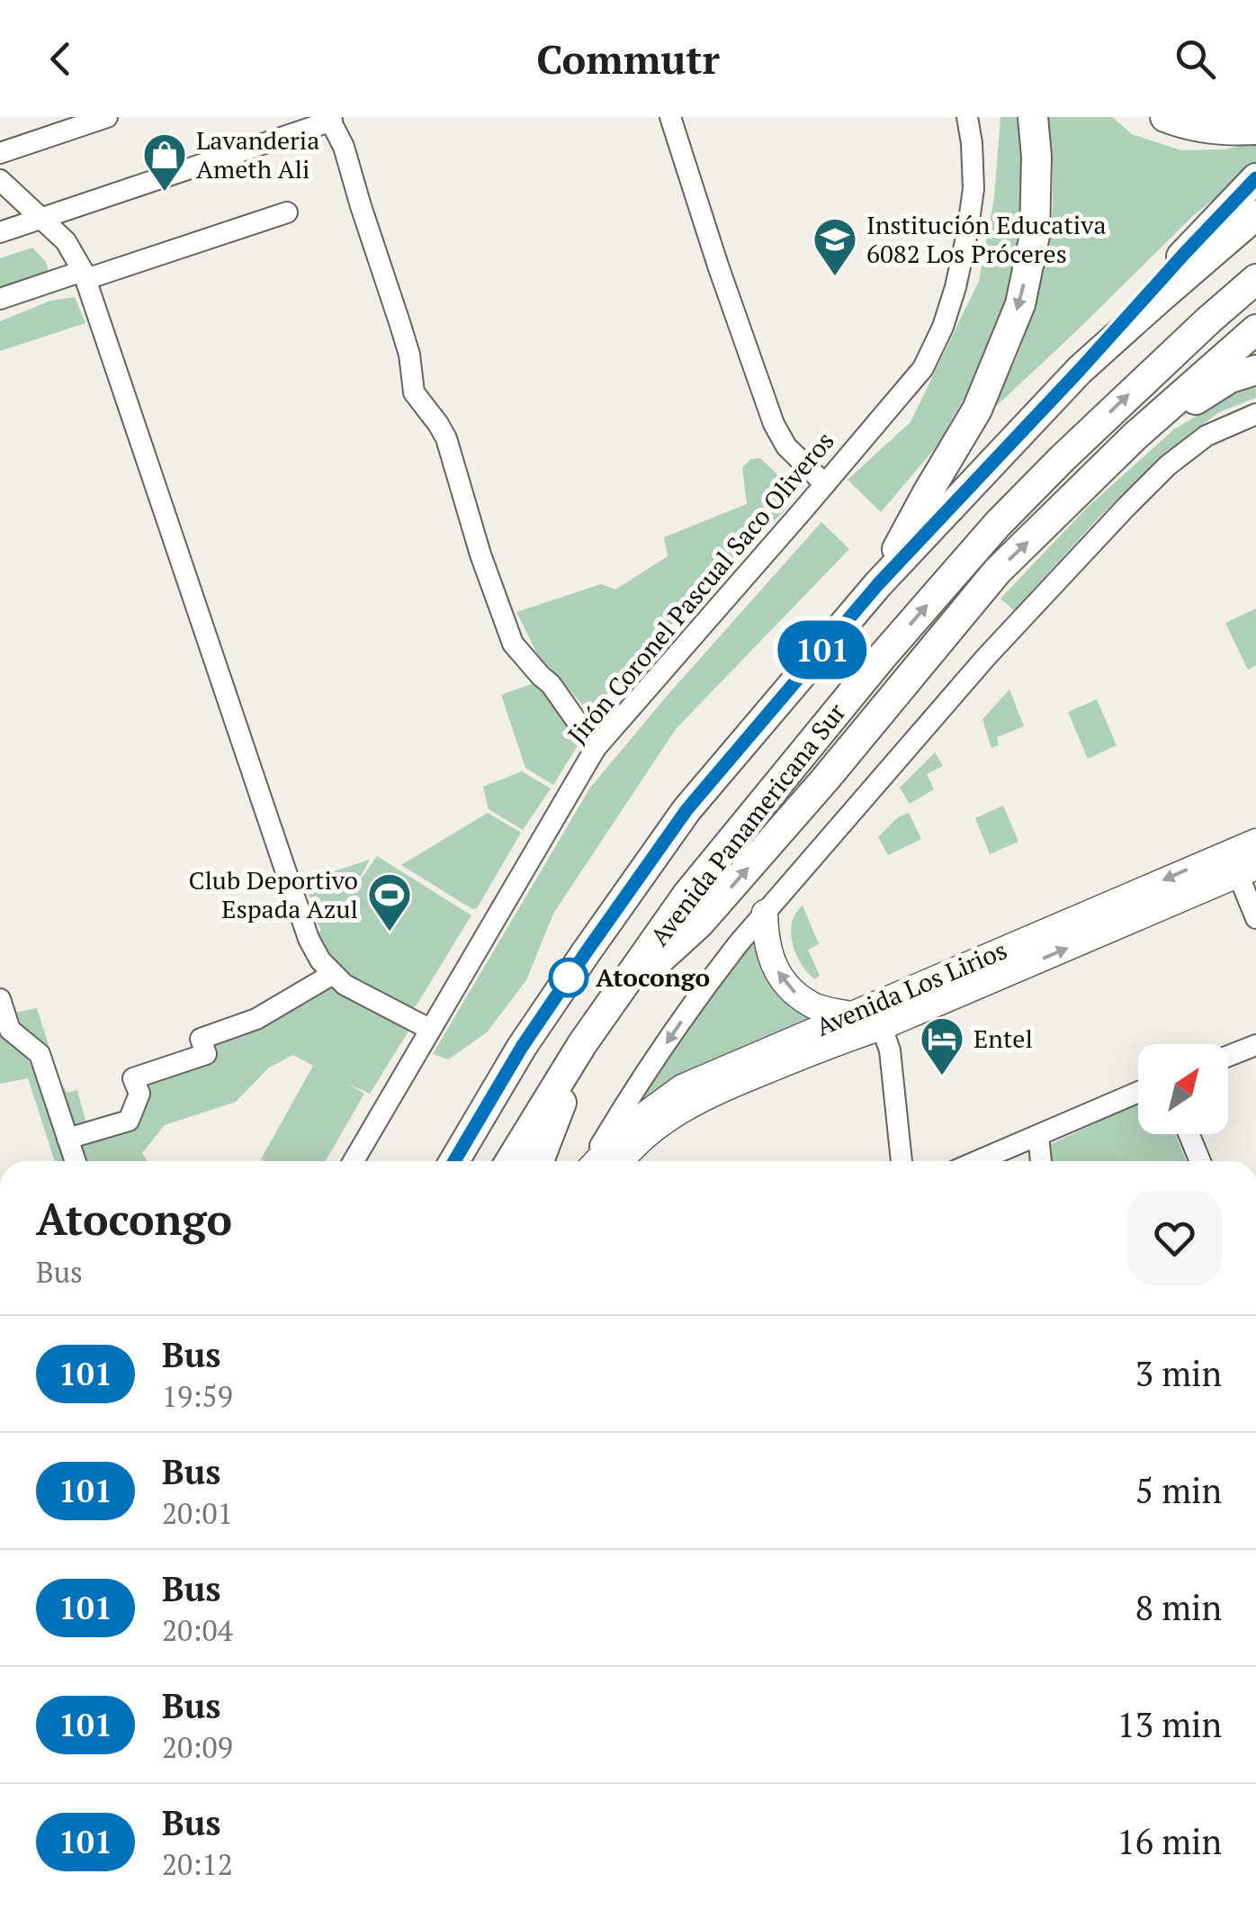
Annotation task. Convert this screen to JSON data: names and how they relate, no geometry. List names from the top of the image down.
{
  "streets": {
    "highway": ["Avenida Panamericana Sur"],
    "main road": ["Avenida Los Lirios"],
    "street": ["Jirón Coronel Pascual Saco Oliveros"]
  },
  "places": {
    "shop": ["Lavanderia Ameth Ali"],
    "school or university": ["Institución Educativa 6082 Los Próceres"],
    "sports": ["Club Deportivo Espada Azul"],
    "other": ["Atocongo"],
    "hotel": ["Entel"]
  },
  "lines": ["bus line 101"],
  "north": "top right",
  "page": {
    "header": "Commutr",
    "on_map": "101",
    "heading": ["Atocongo", "Bus"],
    "list": [
      {
        "mark": "101",
        "name": "Bus",
        "note": "19:59",
        "value": "3 min"
      },
      {
        "mark": "101",
        "name": "Bus",
        "note": "20:01",
        "value": "5 min"
      },
      {
        "mark": "101",
        "name": "Bus",
        "note": "20:04",
        "value": "8 min"
      },
      {
        "mark": "101",
        "name": "Bus",
        "note": "20:09",
        "value": "13 min"
      },
      {
        "mark": "101",
        "name": "Bus",
        "note": "20:12",
        "value": "16 min"
      }
    ]
  }
}
